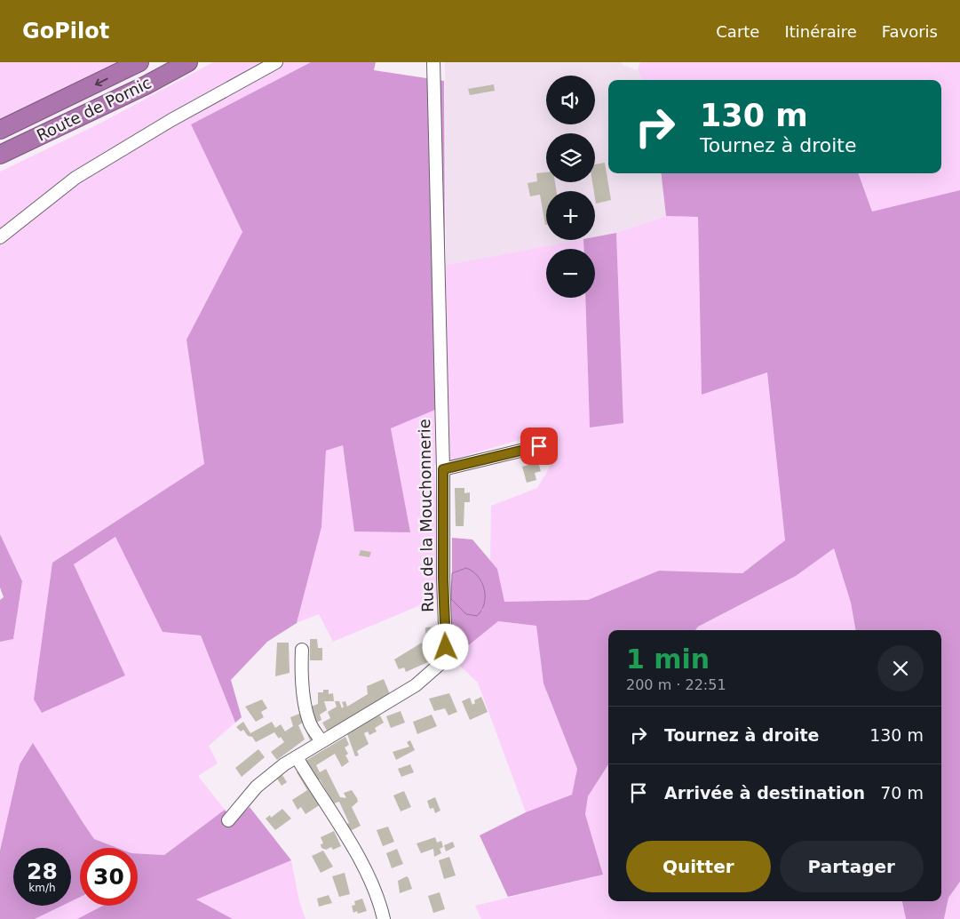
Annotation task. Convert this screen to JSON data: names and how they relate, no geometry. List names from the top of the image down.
{
  "streets": {
    "highway": ["Route de Pornic"],
    "street": ["Rue de la Mouchonnerie"]
  },
  "page": {
    "header": "GoPilot",
    "nav": ["Carte", "Itinéraire", "Favoris"],
    "map_buttons": ["+", "−"],
    "turn": ["130 m", "Tournez à droite"],
    "heading": ["1 min", "200 m · 22:51"],
    "list": [
      {
        "name": "Tournez à droite",
        "value": "130 m"
      },
      {
        "name": "Arrivée à destination",
        "value": "70 m"
      }
    ],
    "buttons": ["Quitter", "Partager"],
    "speed": "28 km/h",
    "limit": "30"
  }
}
